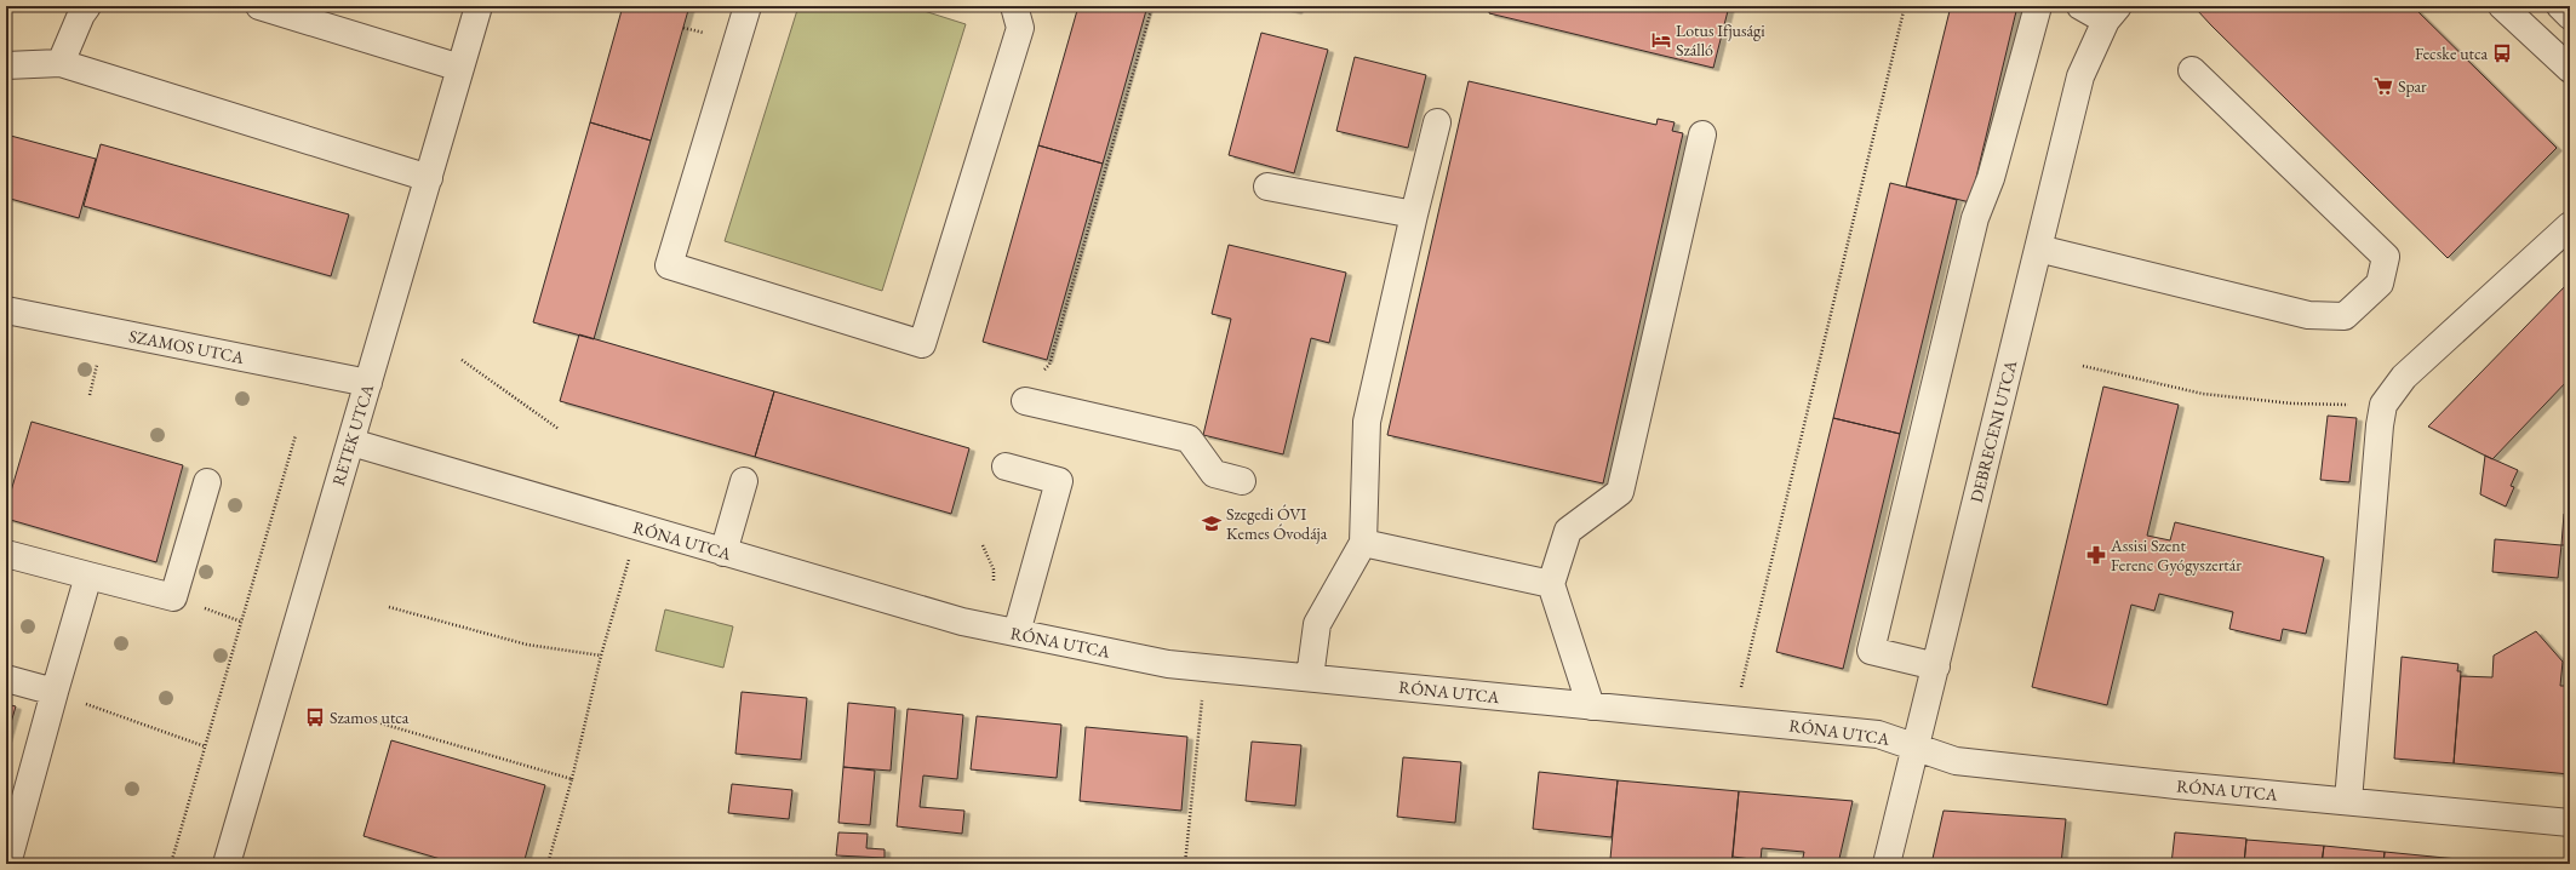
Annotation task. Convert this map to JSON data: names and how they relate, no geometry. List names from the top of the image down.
{
  "streets": {
    "street": [
      "SZAMOS UTCA",
      "DEBRECENI UTCA",
      "RETEK UTCA",
      "RÓNA UTCA"
    ]
  },
  "crossings": [
    ["SZAMOS UTCA", "RETEK UTCA"],
    ["DEBRECENI UTCA", "RÓNA UTCA"],
    ["RETEK UTCA", "RÓNA UTCA"]
  ],
  "places": {
    "hotel": ["Lotus Ifjusági Szálló"],
    "bus stop": ["Fecske utca", "Szamos utca"],
    "supermarket": ["Spar"],
    "school or university": ["Szegedi ÓVI Kemes Óvodája"],
    "pharmacy": ["Assisi Szent Ferenc Gyógyszertár"]
  }
}
